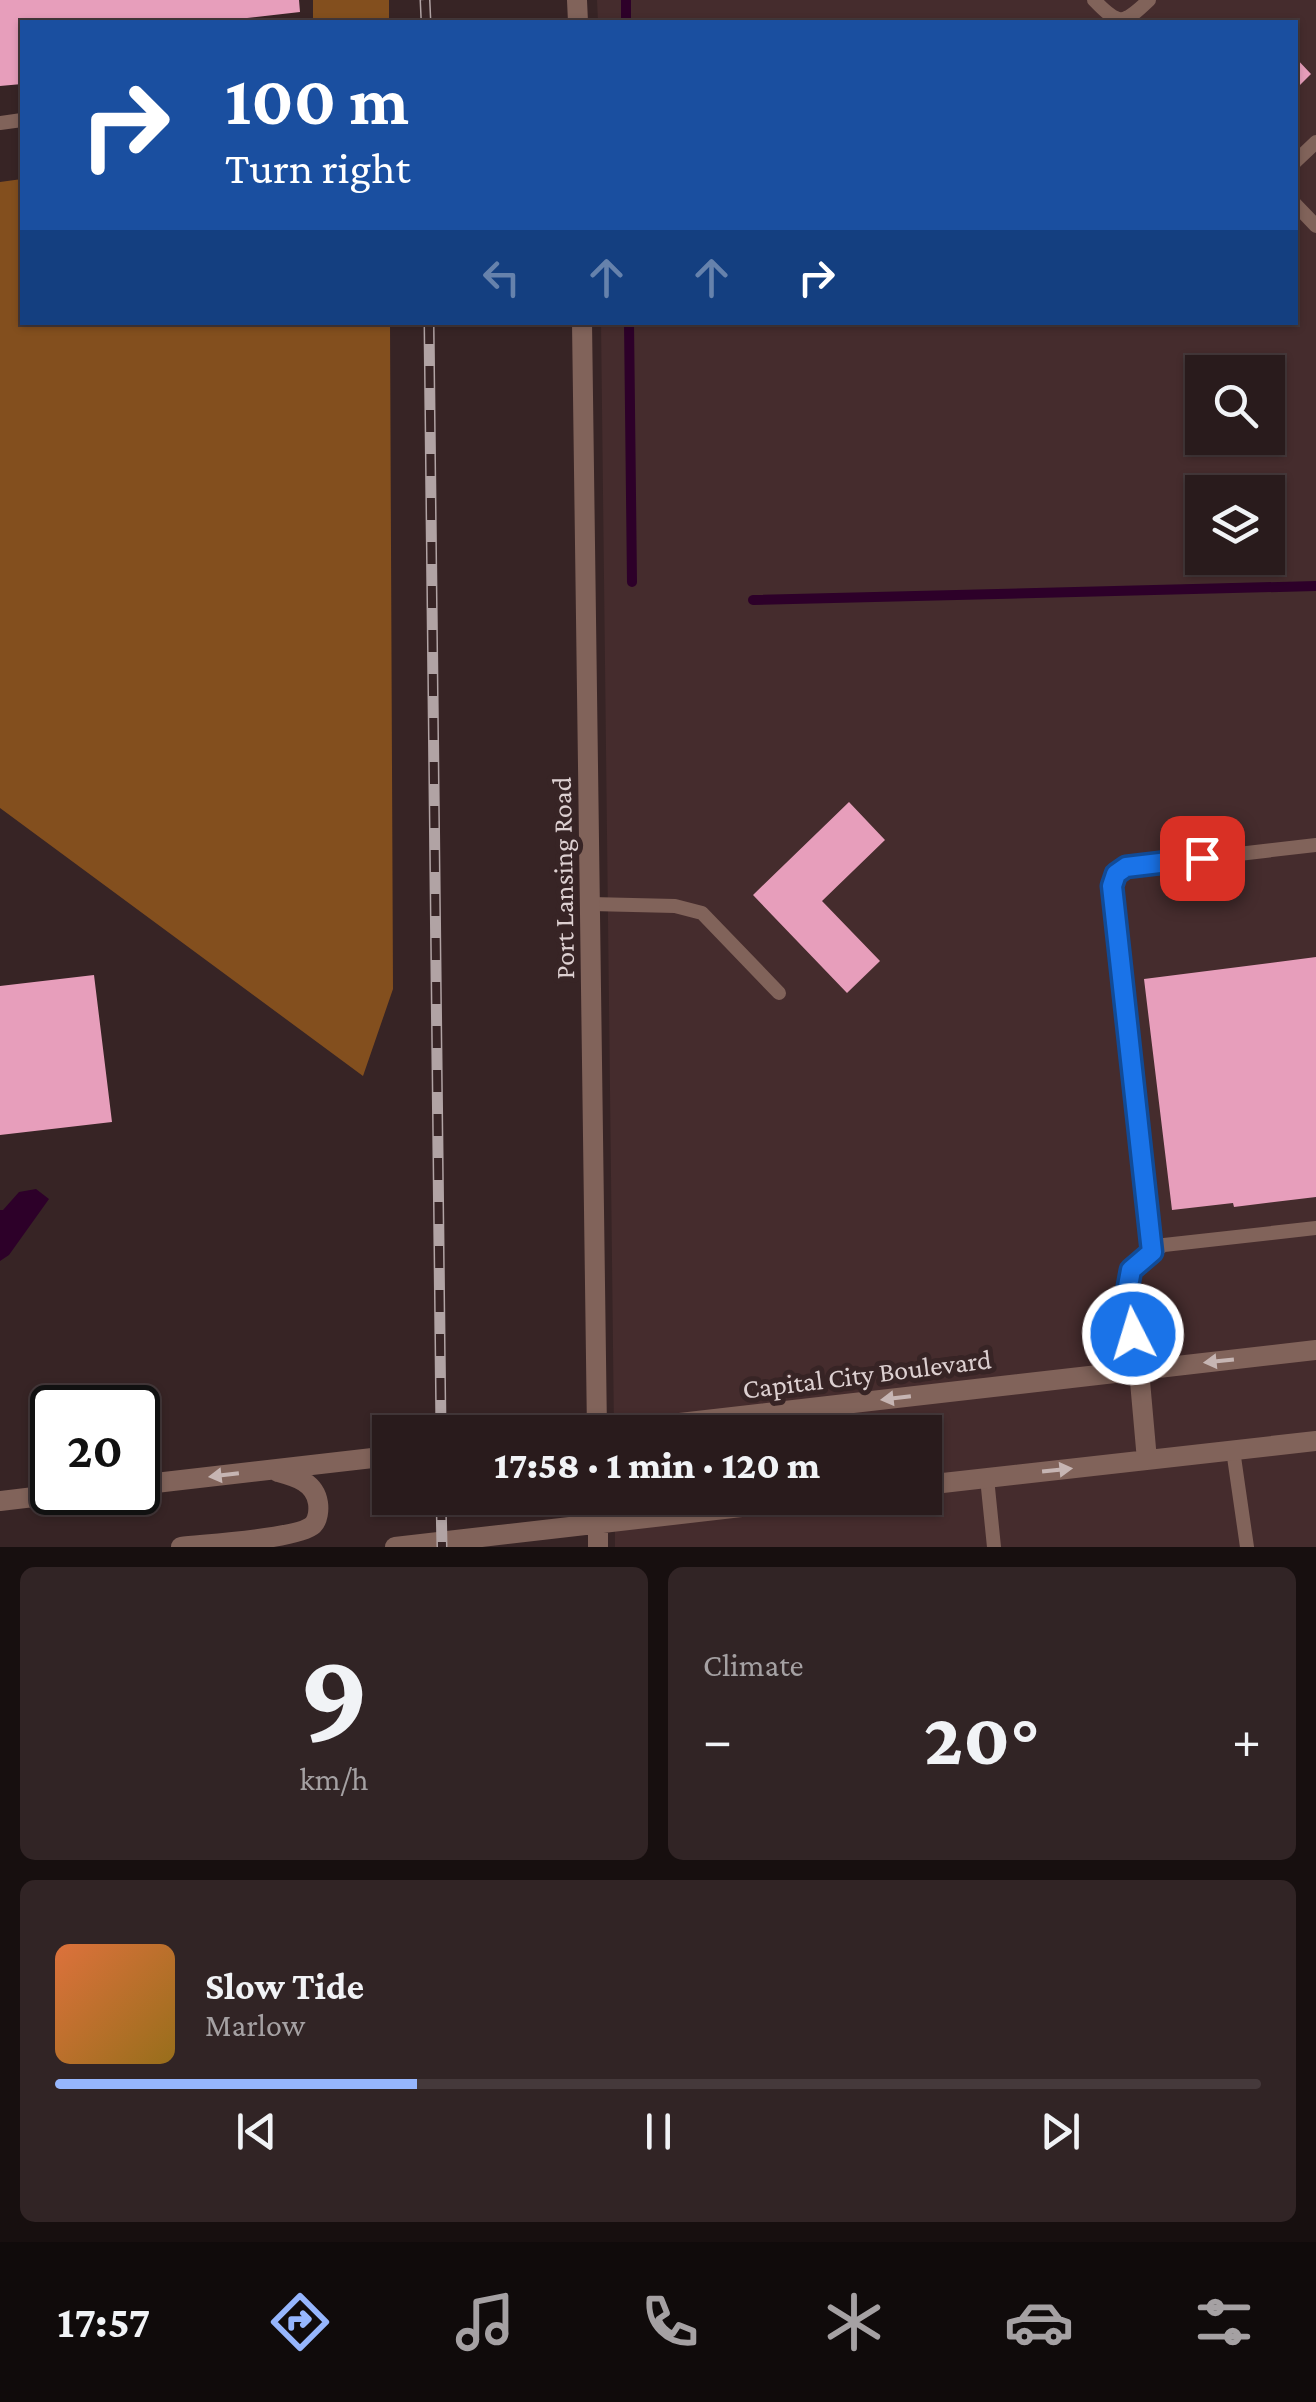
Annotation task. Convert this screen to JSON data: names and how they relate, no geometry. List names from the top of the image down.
{
  "streets": {
    "street": ["Port Lansing Road", "Capital City Boulevard"]
  },
  "page": {
    "turn": ["100 m", "Turn right"],
    "limit": "20",
    "trip": "17:58 · 1 min · 120 m",
    "tile": [
      ["9", "km/h"],
      "Climate"
    ],
    "heat": ["−", "20°", "+"],
    "song": ["Slow Tide", "Marlow"],
    "tabs": "17:57"
  }
}
